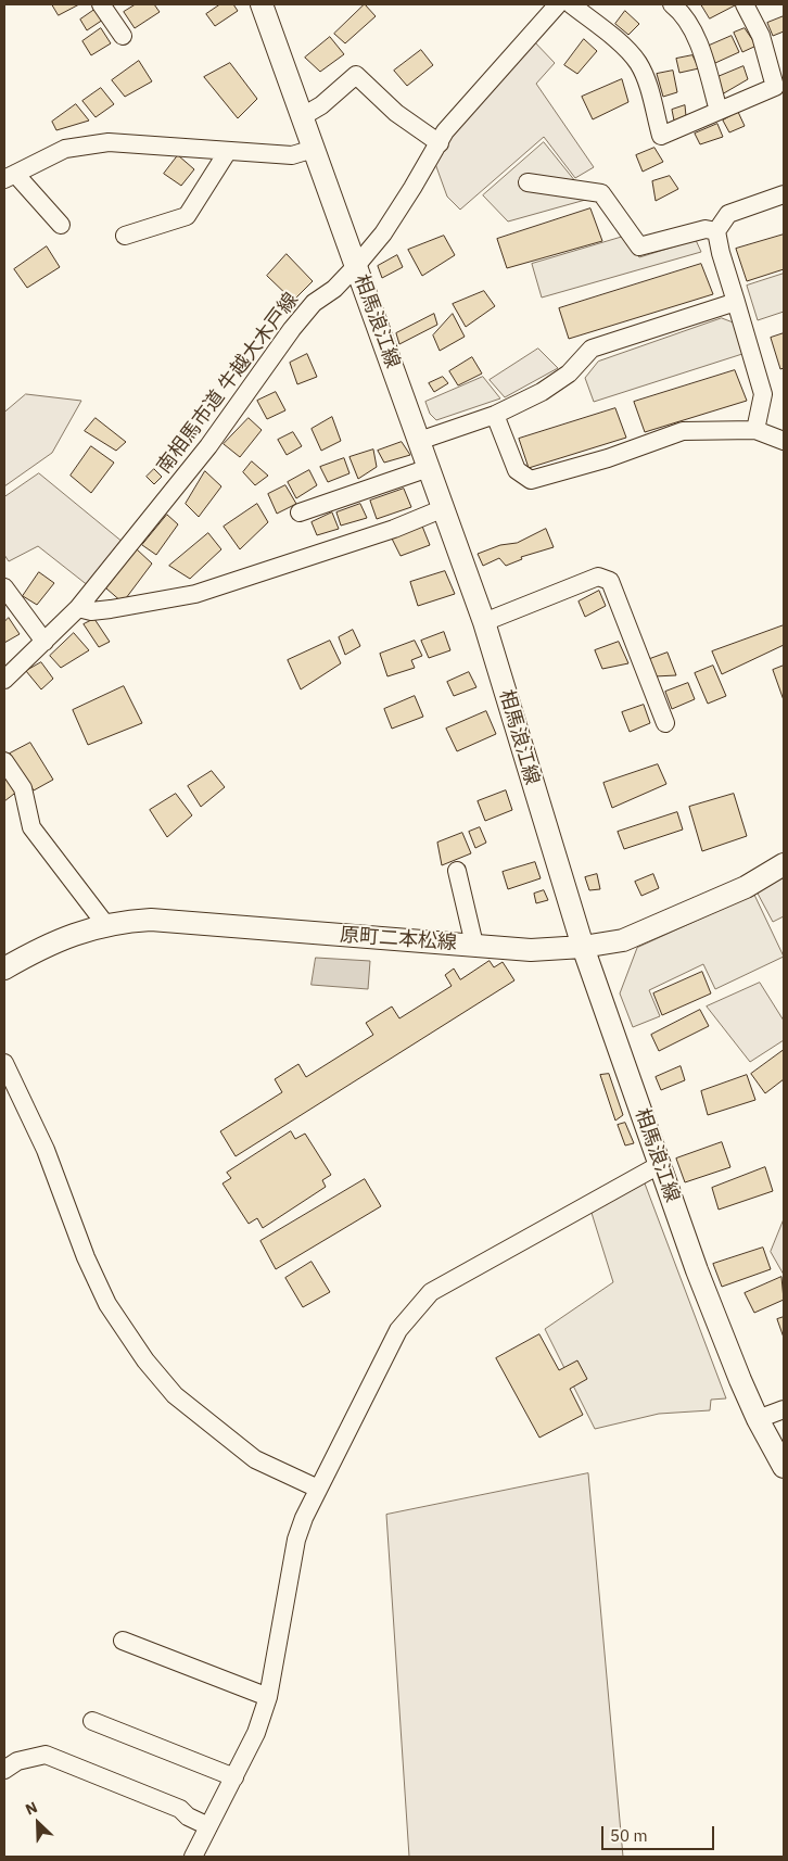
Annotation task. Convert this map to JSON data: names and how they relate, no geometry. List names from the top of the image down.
{
  "streets": {
    "main road": ["相馬浪江線", "原町二本松線"],
    "street": ["南相馬市道 牛越大木戸線"]
  },
  "crossings": [
    ["相馬浪江線", "南相馬市道 牛越大木戸線"],
    ["相馬浪江線", "原町二本松線"]
  ],
  "scale_bar": "50 m",
  "north": "top left"
}
